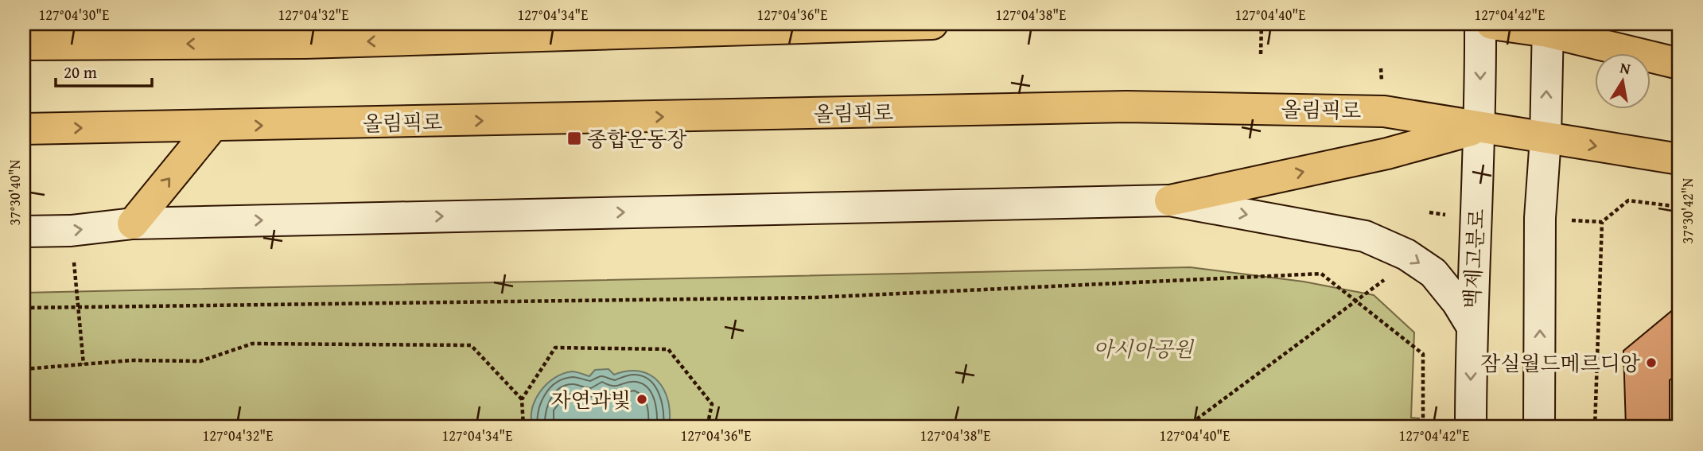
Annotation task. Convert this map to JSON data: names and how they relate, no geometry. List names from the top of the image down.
{
  "streets": {
    "main road": ["올림픽로"],
    "street": ["백제고분로"]
  },
  "crossings": [
    ["올림픽로", "백제고분로"]
  ],
  "parks": ["아시아공원"],
  "places": {
    "transit": ["종합운동장"],
    "other": ["잠실월드메르디앙", "자연과빛"]
  },
  "scale_bar": "20 m",
  "north": "top",
  "coordinates": [
    "127°04'30\"E",
    "127°04'32\"E",
    "127°04'34\"E",
    "127°04'36\"E",
    "127°04'38\"E",
    "127°04'40\"E",
    "127°04'42\"E",
    "37°30'40\"N",
    "37°30'42\"N"
  ]
}
